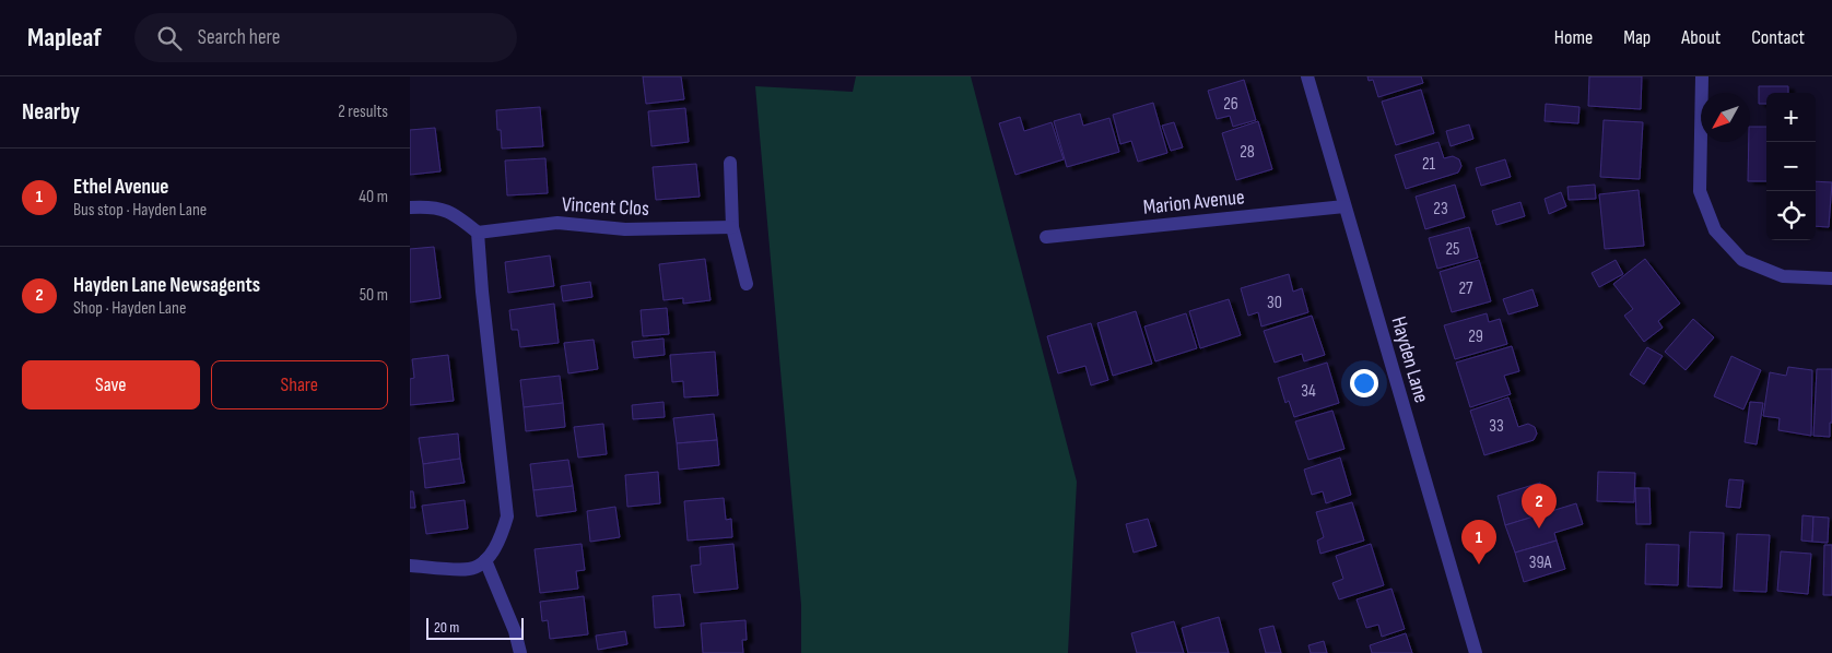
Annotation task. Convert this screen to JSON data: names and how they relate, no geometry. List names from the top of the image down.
{
  "streets": {
    "street": ["Marion Avenue", "Vincent Clos", "Hayden Lane"]
  },
  "crossings": [
    ["Marion Avenue", "Hayden Lane"]
  ],
  "house_numbers": [
    "26",
    "28",
    "21",
    "23",
    "25",
    "27",
    "30",
    "29",
    "34",
    "33",
    "39A"
  ],
  "scale_bar": "20 m",
  "north": "bottom left",
  "page": {
    "header": "Mapleaf",
    "search": "Search here",
    "nav": [
      "Home",
      "Map",
      "About",
      "Contact"
    ],
    "heading": ["Nearby", "2 results"],
    "map_buttons": ["+", "−"],
    "list": [
      {
        "mark": "1",
        "name": "Ethel Avenue",
        "note": "Bus stop · Hayden Lane",
        "value": "40 m"
      },
      {
        "mark": "2",
        "name": "Hayden Lane Newsagents",
        "note": "Shop · Hayden Lane",
        "value": "50 m"
      }
    ],
    "buttons": ["Save", "Share"],
    "pins": ["2", "1"],
    "scale": "20 m"
  }
}
